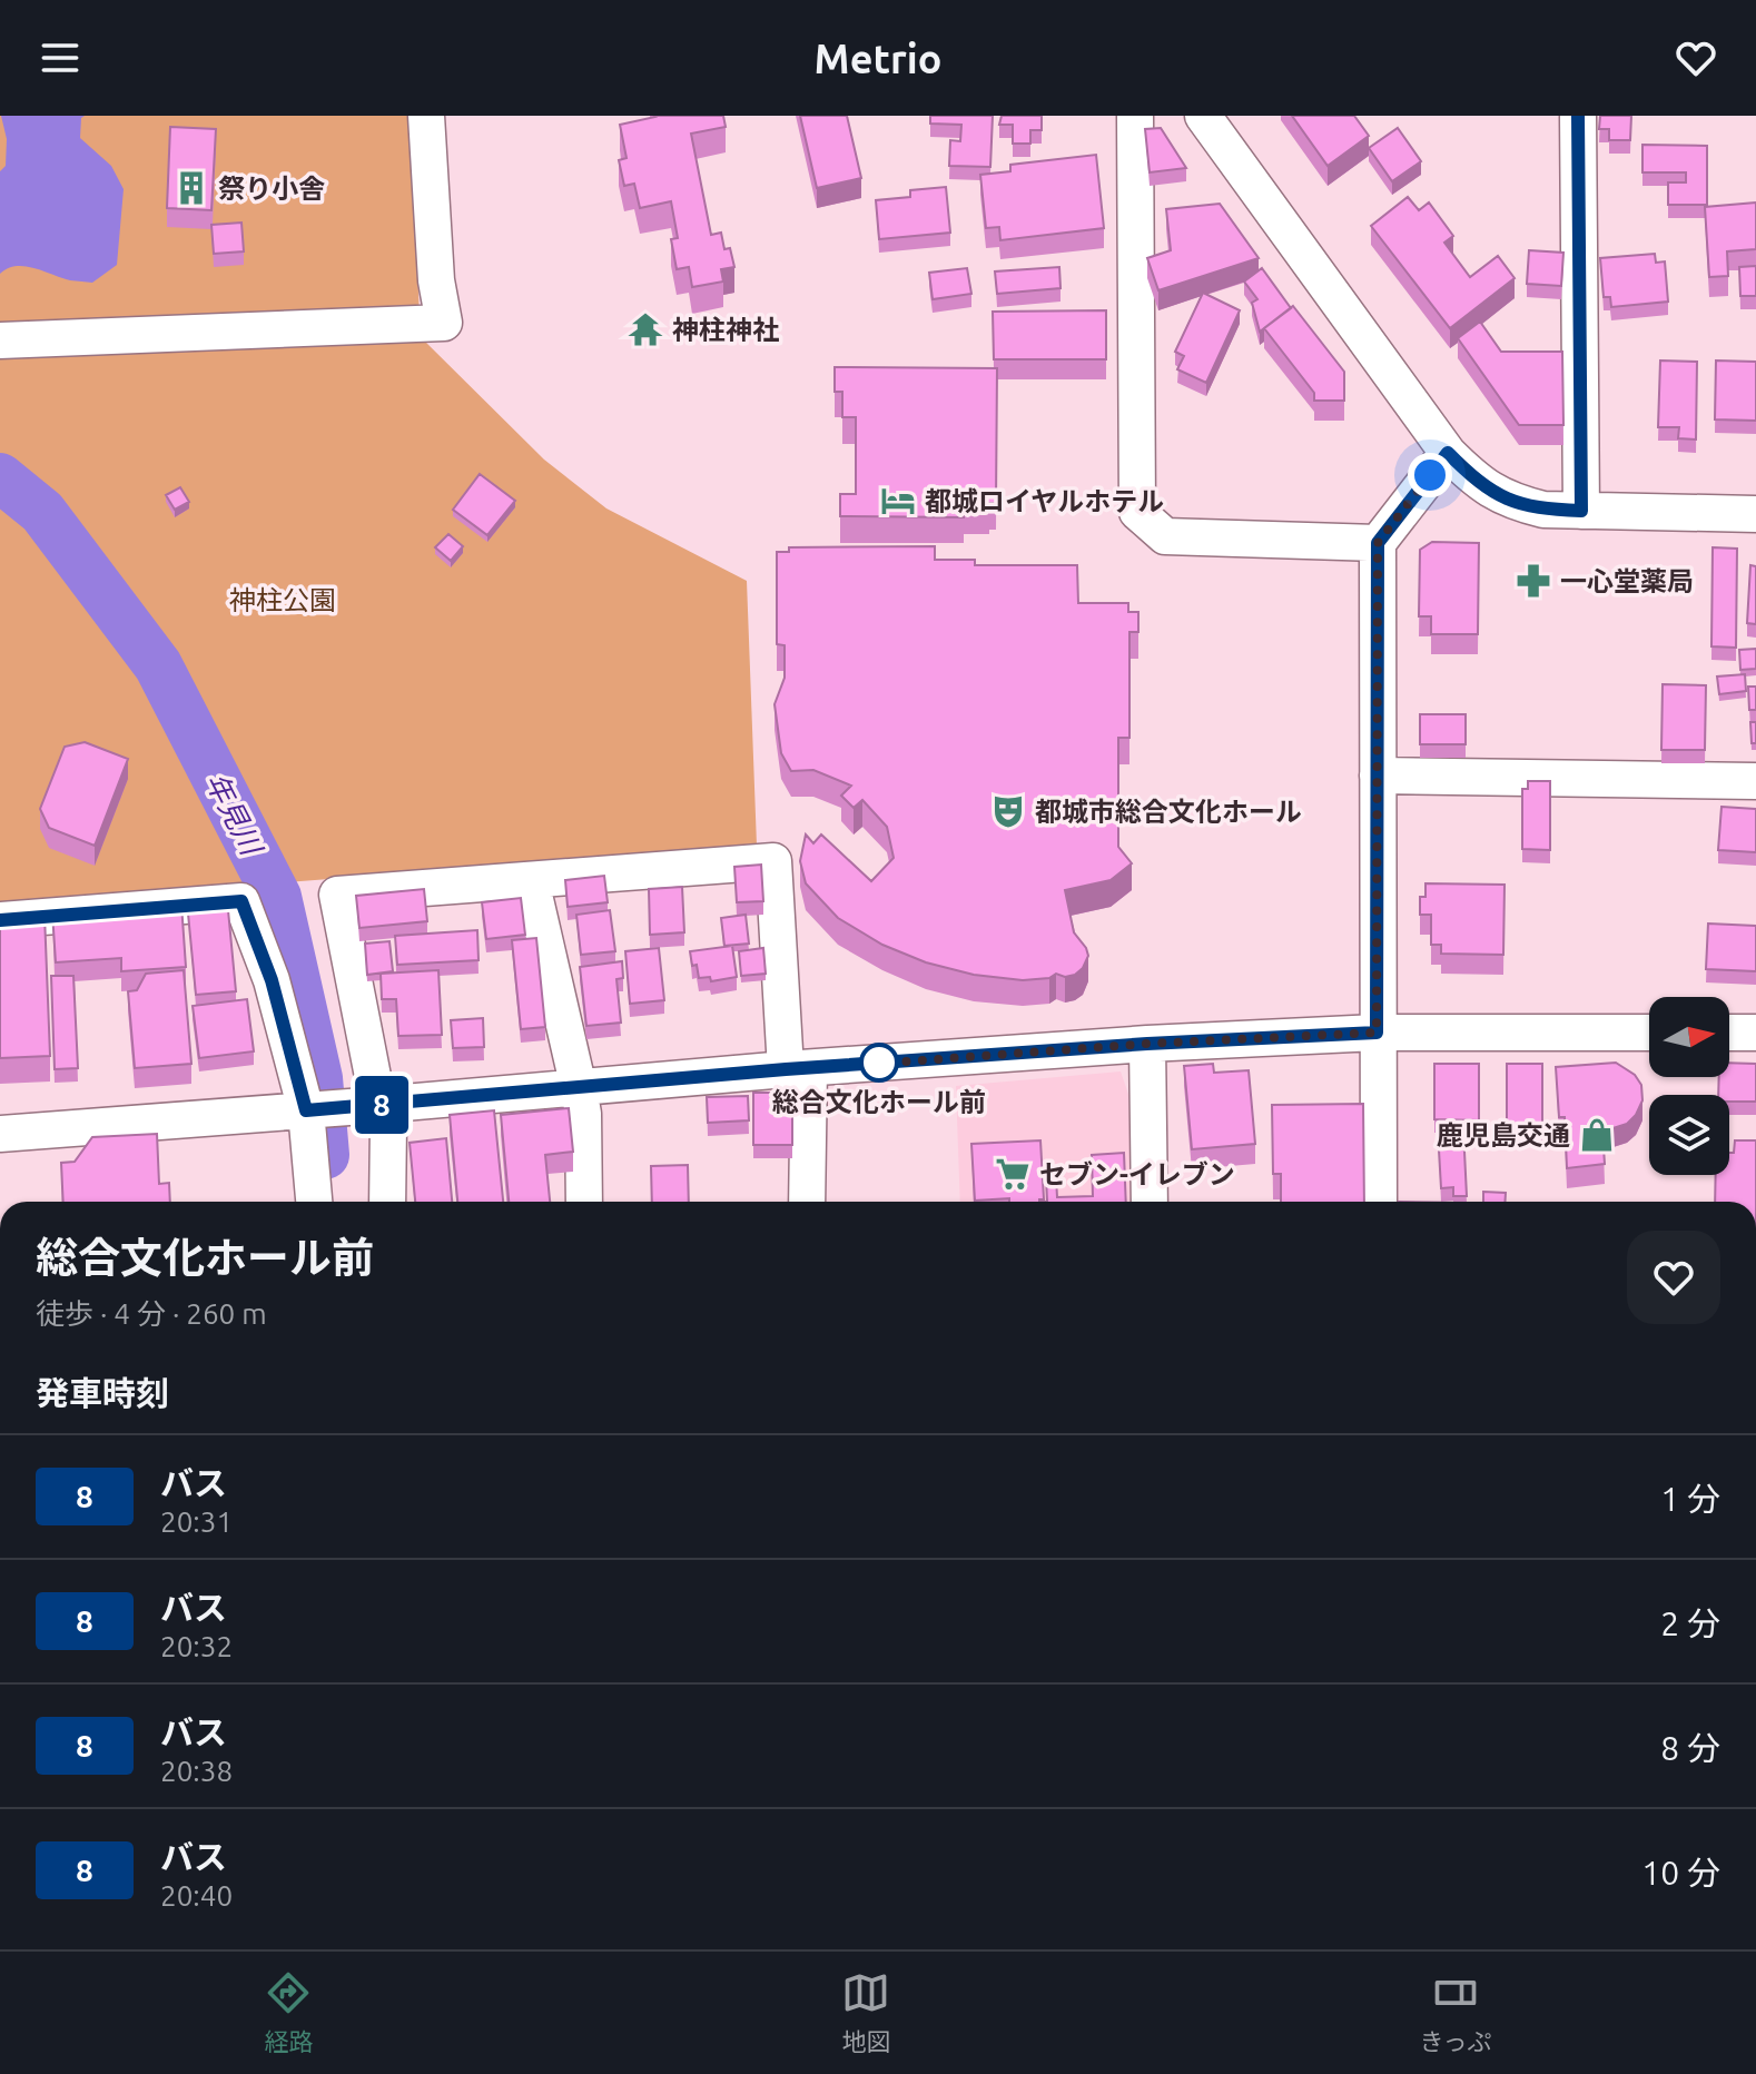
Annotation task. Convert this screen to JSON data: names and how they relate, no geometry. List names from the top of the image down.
{
  "water": ["年見川"],
  "parks": ["神柱公園"],
  "places": {
    "building": ["祭り小舎"],
    "temple": ["神柱神社"],
    "hotel": ["都城ロイヤルホテル"],
    "pharmacy": ["一心堂薬局"],
    "theatre": ["都城市総合文化ホール"],
    "other": ["総合文化ホール前"],
    "shop": ["鹿児島交通"],
    "supermarket": ["セブン-イレブン"]
  },
  "lines": ["bus line 8"],
  "north": "right",
  "page": {
    "header": "Metrio",
    "on_map": "8",
    "heading": [
      ["総合文化ホール前", "徒歩 · 4 分 · 260 m"],
      "発車時刻"
    ],
    "list": [
      {
        "mark": "8",
        "name": "バス",
        "note": "20:31",
        "value": "1 分"
      },
      {
        "mark": "8",
        "name": "バス",
        "note": "20:32",
        "value": "2 分"
      },
      {
        "mark": "8",
        "name": "バス",
        "note": "20:38",
        "value": "8 分"
      },
      {
        "mark": "8",
        "name": "バス",
        "note": "20:40",
        "value": "10 分"
      }
    ],
    "tabs": ["経路", "地図", "きっぷ"]
  }
}
